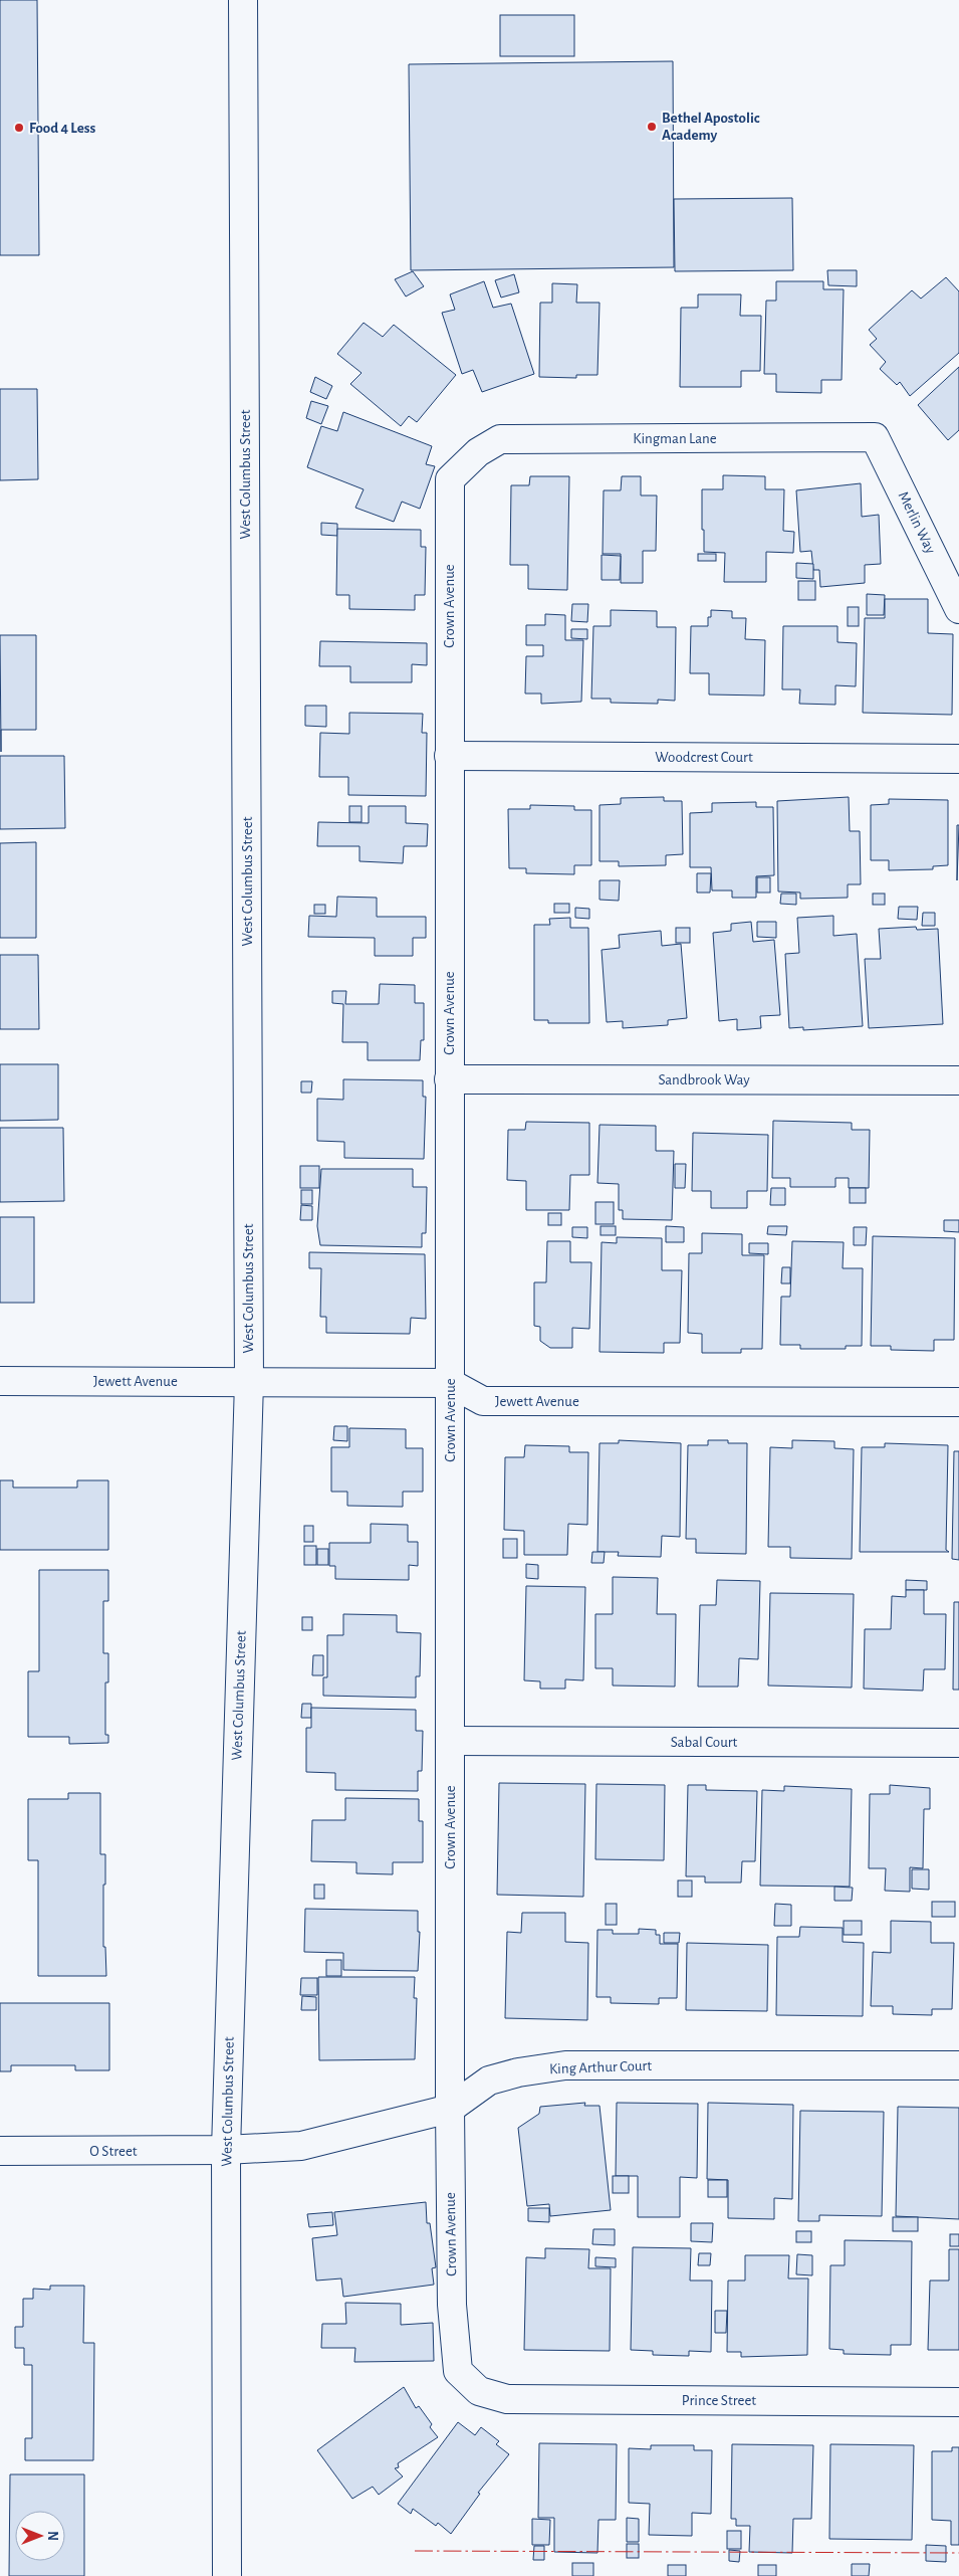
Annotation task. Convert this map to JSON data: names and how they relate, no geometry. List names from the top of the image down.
{
  "streets": {
    "street": [
      "Kingman Lane",
      "West Columbus Street",
      "Merlin Way",
      "Crown Avenue",
      "Woodcrest Court",
      "Sandbrook Way",
      "Jewett Avenue",
      "Sabal Court",
      "King Arthur Court",
      "O Street",
      "Prince Street"
    ]
  },
  "crossings": [
    ["Kingman Lane", "Merlin Way"],
    ["Kingman Lane", "Crown Avenue"],
    ["West Columbus Street", "Jewett Avenue"],
    ["West Columbus Street", "King Arthur Court"],
    ["West Columbus Street", "O Street"],
    ["Crown Avenue", "Woodcrest Court"],
    ["Crown Avenue", "Sandbrook Way"],
    ["Crown Avenue", "Jewett Avenue"],
    ["Crown Avenue", "Sabal Court"],
    ["Crown Avenue", "King Arthur Court"],
    ["Crown Avenue", "Prince Street"],
    ["King Arthur Court", "O Street"]
  ],
  "places": ["Bethel Apostolic Academy", "Food 4 Less"],
  "north": "right"
}
